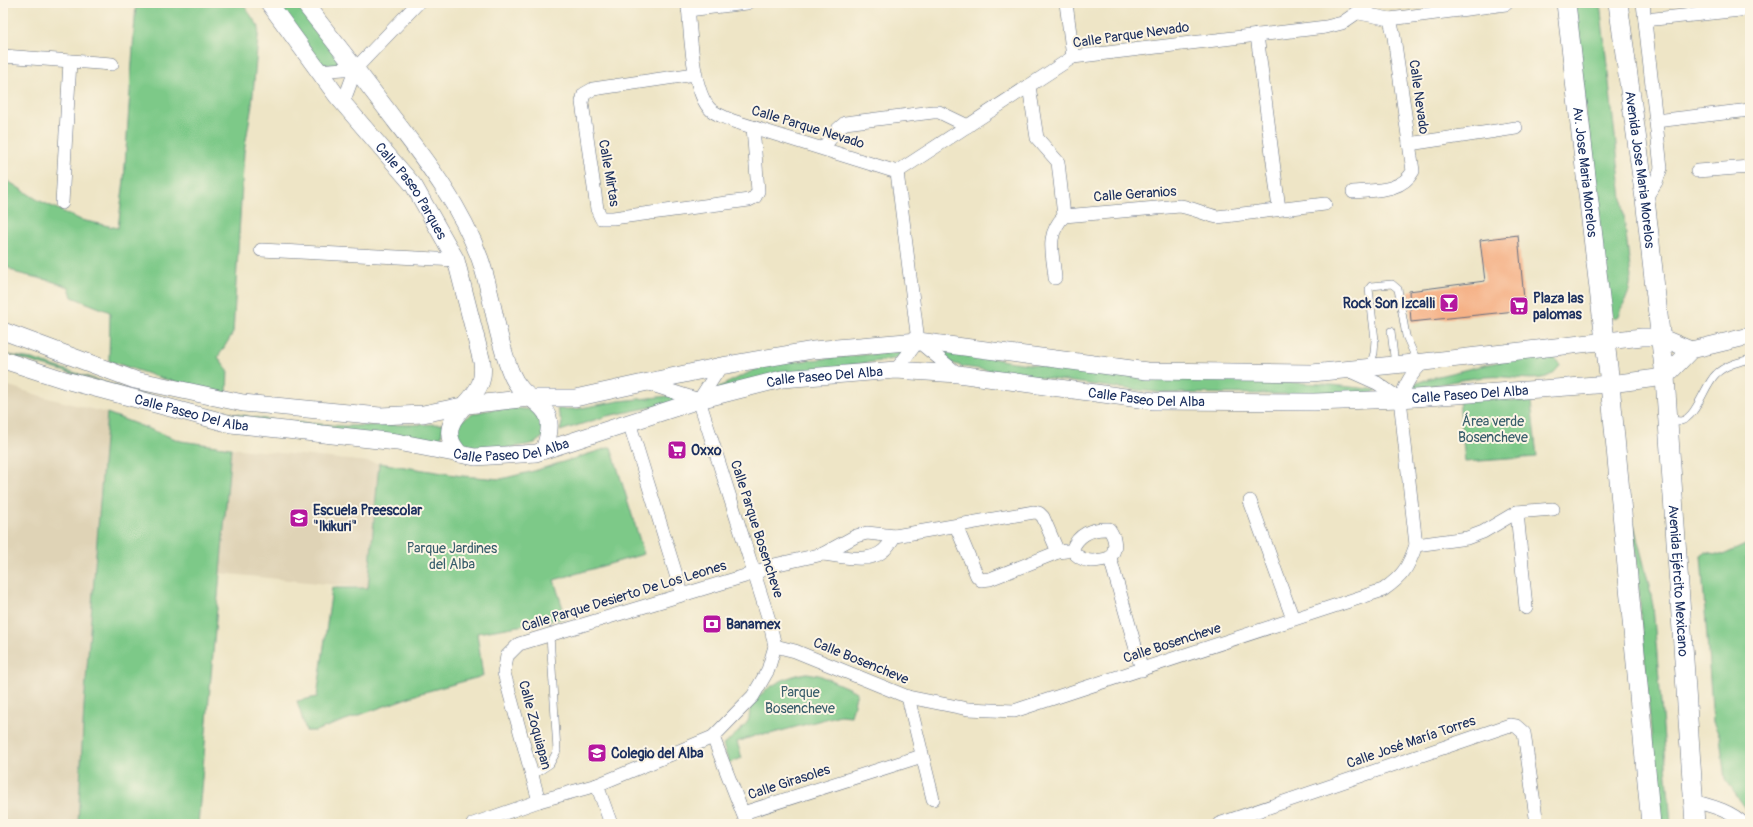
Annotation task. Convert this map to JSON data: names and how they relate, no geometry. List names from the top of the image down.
{
  "streets": {
    "main road": ["Avenida Jose Maria Morelos", "Av. Jose Maria Morelos", "Avenida Ejército Mexicano"],
    "street": [
      "Calle Parque Nevado",
      "Calle Nevado",
      "Calle Mirtas",
      "Calle Paseo Parques",
      "Calle Geranios",
      "Calle Paseo Del Alba",
      "Calle Parque Bosencheve",
      "Calle Parque Desierto De Los Leones",
      "Calle Bosencheve",
      "Calle Zoquiapan",
      "Calle José María Torres",
      "Calle Girasoles"
    ]
  },
  "crossings": [
    ["Calle Parque Nevado", "Calle Mirtas"],
    ["Avenida Jose Maria Morelos", "Calle Paseo Del Alba"],
    ["Avenida Jose Maria Morelos", "Avenida Ejército Mexicano"],
    ["Av. Jose Maria Morelos", "Calle Paseo Del Alba"],
    ["Calle Paseo Parques", "Calle Paseo Del Alba"],
    ["Calle Paseo Del Alba", "Calle Parque Bosencheve"],
    ["Calle Paseo Del Alba", "Avenida Ejército Mexicano"],
    ["Calle Paseo Del Alba", "Calle Bosencheve"],
    ["Calle Parque Bosencheve", "Calle Parque Desierto De Los Leones"],
    ["Calle Parque Bosencheve", "Calle Bosencheve"],
    ["Calle Parque Desierto De Los Leones", "Calle Zoquiapan"]
  ],
  "parks": ["Área verde Bosencheve", "Parque Jardines del Alba", "Parque Bosencheve"],
  "places": {
    "bar": ["Rock Son Izcalli"],
    "supermarket": ["Plaza las palomas", "Oxxo"],
    "school or university": ["Escuela Preescolar \"Ikikuri\"", "Colegio del Alba"],
    "bank": ["Banamex"]
  }
}
